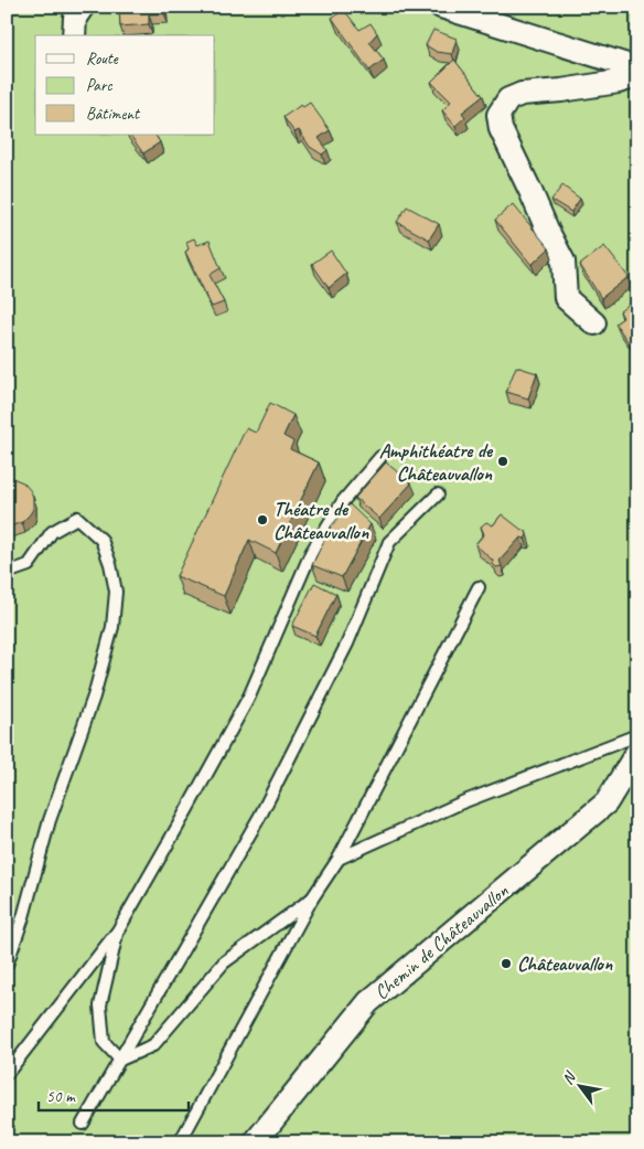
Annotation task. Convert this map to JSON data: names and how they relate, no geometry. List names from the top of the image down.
{
  "streets": {
    "street": ["Chemin de Châteauvallon"]
  },
  "places": ["Amphithéatre de Châteauvallon", "Théatre de Châteauvallon", "Châteauvallon"],
  "legend": ["Route", "Parc", "Bâtiment"],
  "scale_bar": "50 m",
  "north": "top left"
}
